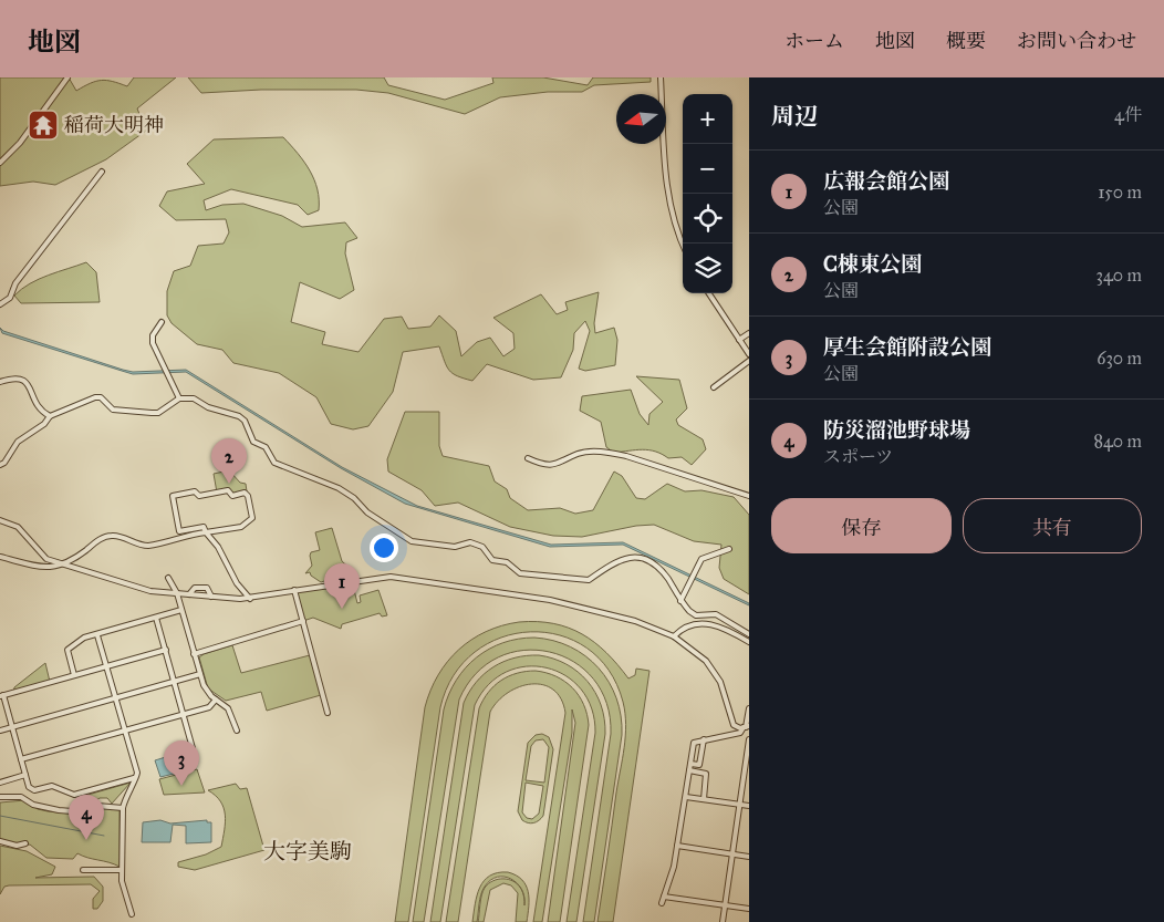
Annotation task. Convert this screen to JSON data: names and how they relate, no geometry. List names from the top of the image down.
{
  "districts": ["大字美駒"],
  "places": {
    "temple": ["稲荷大明神"]
  },
  "north": "left",
  "page": {
    "header": "地図",
    "nav": [
      "ホーム",
      "地図",
      "概要",
      "お問い合わせ"
    ],
    "heading": ["周辺", "4件"],
    "map_buttons": ["+", "−"],
    "list": [
      {
        "mark": "1",
        "name": "広報会館公園",
        "note": "公園",
        "value": "150 m"
      },
      {
        "mark": "2",
        "name": "C棟東公園",
        "note": "公園",
        "value": "340 m"
      },
      {
        "mark": "3",
        "name": "厚生会館附設公園",
        "note": "公園",
        "value": "630 m"
      },
      {
        "mark": "4",
        "name": "防災溜池野球場",
        "note": "スポーツ",
        "value": "840 m"
      }
    ],
    "pins": [
      "2",
      "1",
      "3",
      "4"
    ],
    "buttons": ["保存", "共有"]
  }
}
